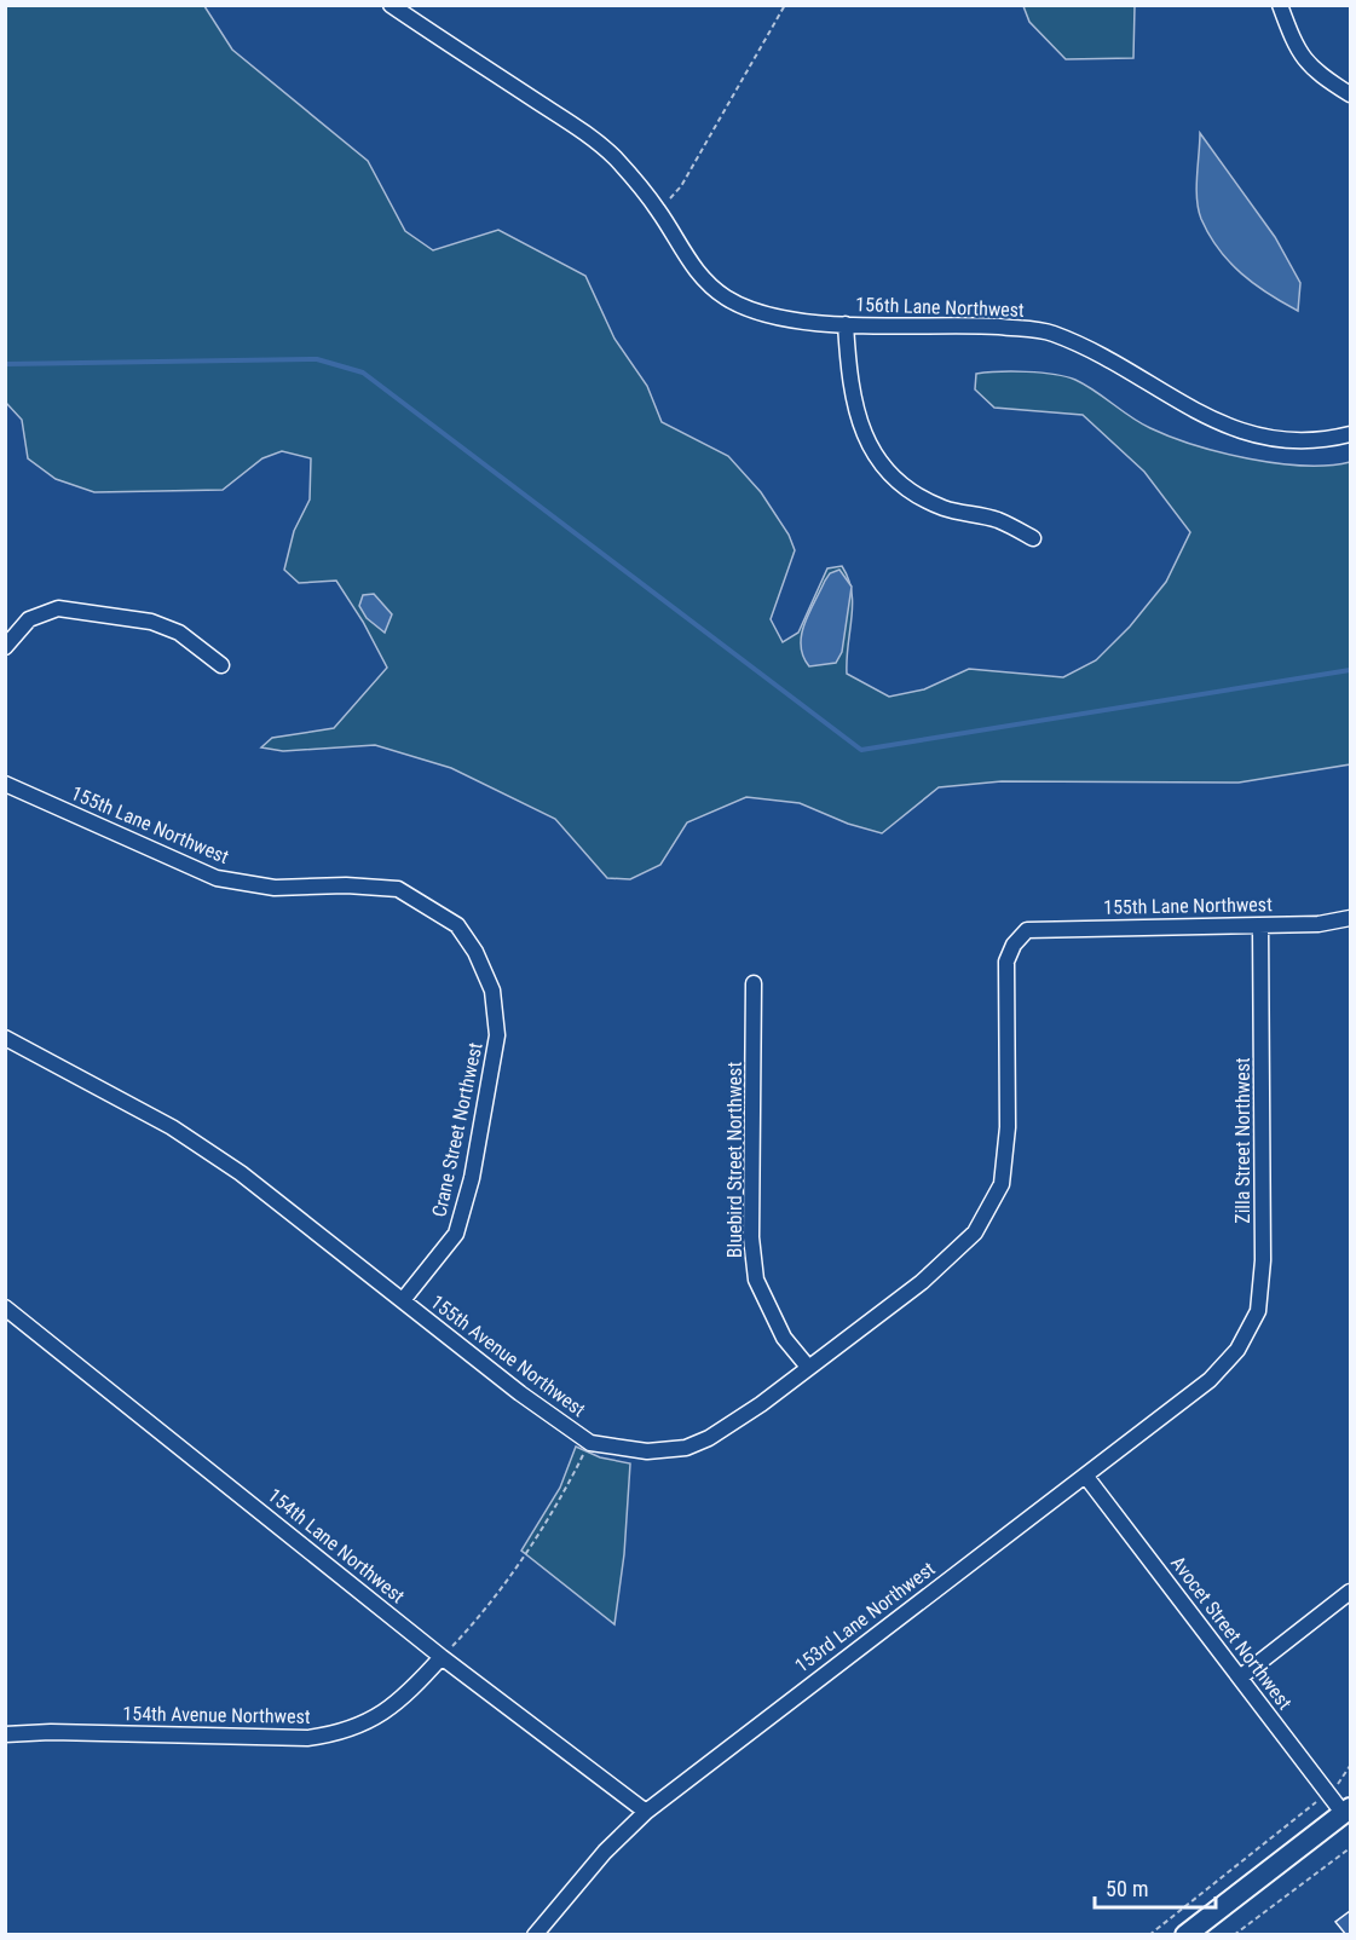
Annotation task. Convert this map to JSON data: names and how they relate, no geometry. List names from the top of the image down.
{
  "streets": {
    "street": [
      "156th Lane Northwest",
      "155th Lane Northwest",
      "Crane Street Northwest",
      "Zilla Street Northwest",
      "Bluebird Street Northwest",
      "155th Avenue Northwest",
      "154th Lane Northwest",
      "153rd Lane Northwest",
      "Avocet Street Northwest",
      "154th Avenue Northwest"
    ]
  },
  "crossings": [
    ["155th Lane Northwest", "Crane Street Northwest"],
    ["155th Lane Northwest", "Zilla Street Northwest"],
    ["155th Lane Northwest", "155th Avenue Northwest"],
    ["Crane Street Northwest", "155th Avenue Northwest"],
    ["Zilla Street Northwest", "153rd Lane Northwest"],
    ["Bluebird Street Northwest", "155th Avenue Northwest"],
    ["154th Lane Northwest", "153rd Lane Northwest"],
    ["154th Lane Northwest", "154th Avenue Northwest"],
    ["153rd Lane Northwest", "Avocet Street Northwest"]
  ],
  "scale_bar": "50 m"
}
